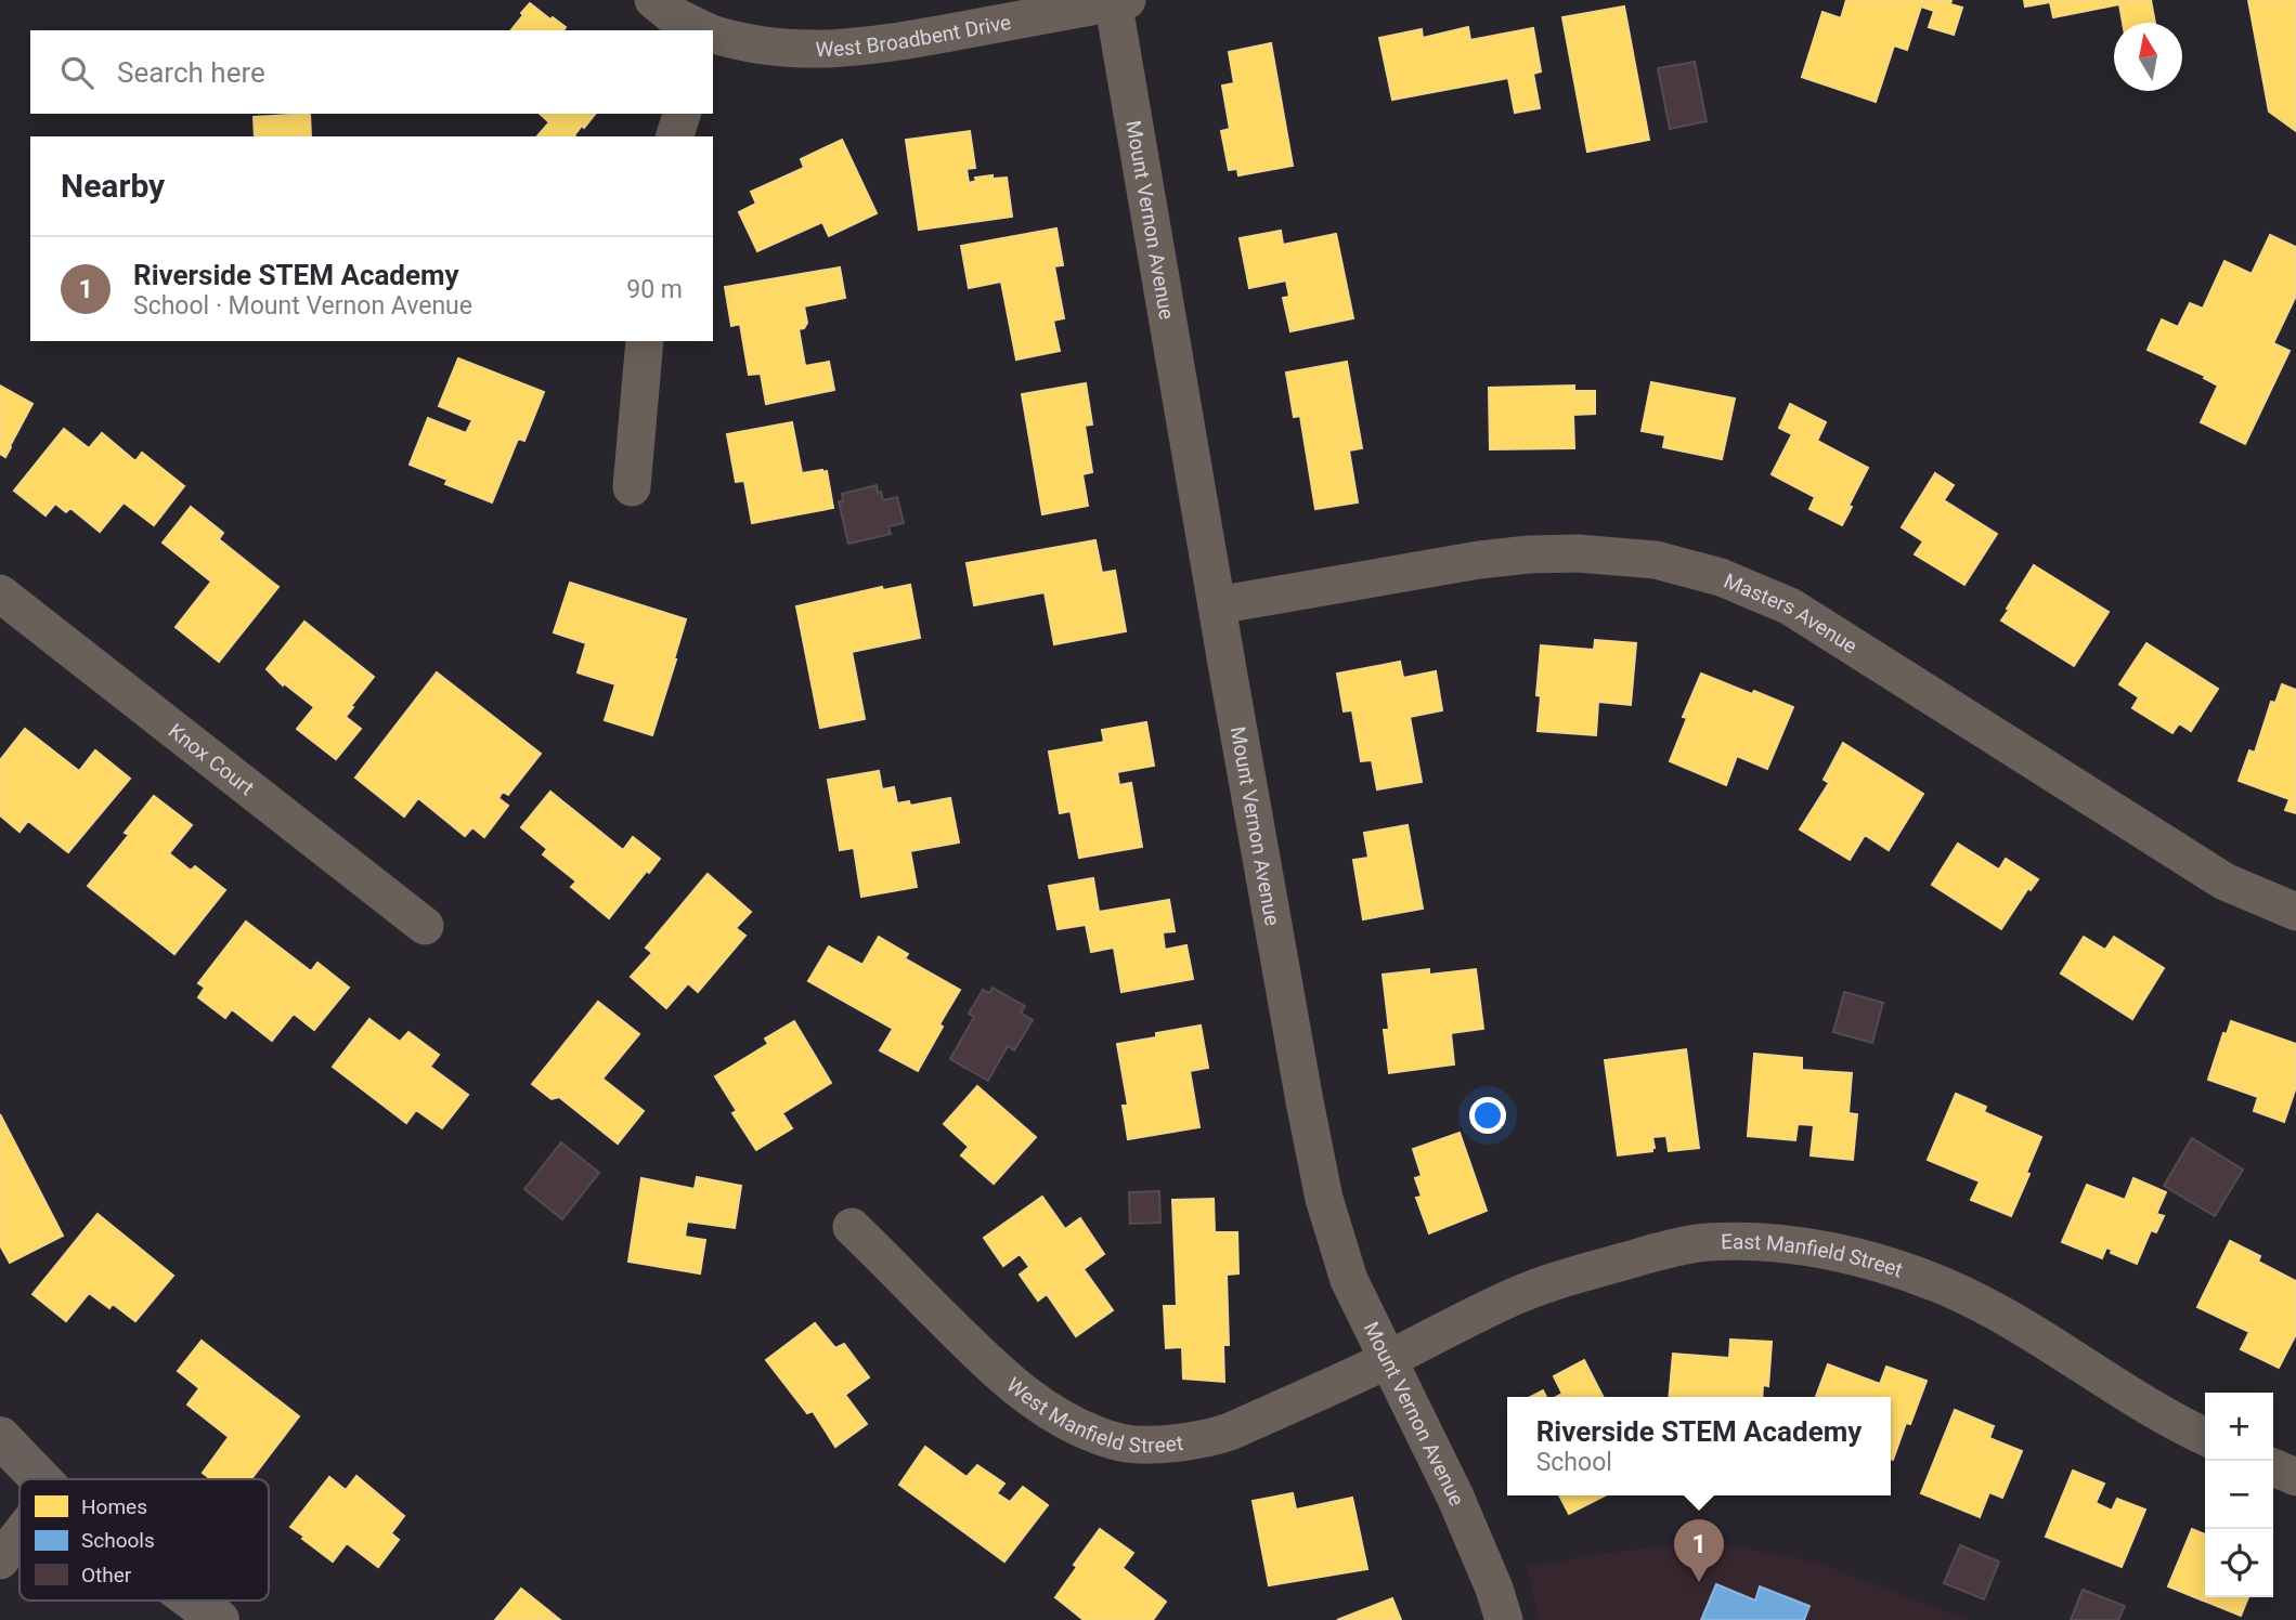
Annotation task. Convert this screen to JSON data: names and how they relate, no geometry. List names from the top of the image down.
{
  "streets": {
    "street": [
      "West Broadbent Drive",
      "Mount Vernon Avenue",
      "Masters Avenue",
      "Knox Court",
      "East Manfield Street",
      "West Manfield Street"
    ]
  },
  "crossings": [
    ["West Broadbent Drive", "Mount Vernon Avenue"],
    ["Mount Vernon Avenue", "Masters Avenue"],
    ["Mount Vernon Avenue", "East Manfield Street"],
    ["Mount Vernon Avenue", "West Manfield Street"],
    ["East Manfield Street", "West Manfield Street"]
  ],
  "legend": ["Homes", "Schools", "Other"],
  "north": "top",
  "page": {
    "search": "Search here",
    "heading": "Nearby",
    "list": [
      {
        "mark": "1",
        "name": "Riverside STEM Academy",
        "note": "School · Mount Vernon Avenue",
        "value": "90 m"
      }
    ],
    "map_buttons": ["+", "−"],
    "popup": ["Riverside STEM Academy", "School"],
    "pins": "1"
  }
}
